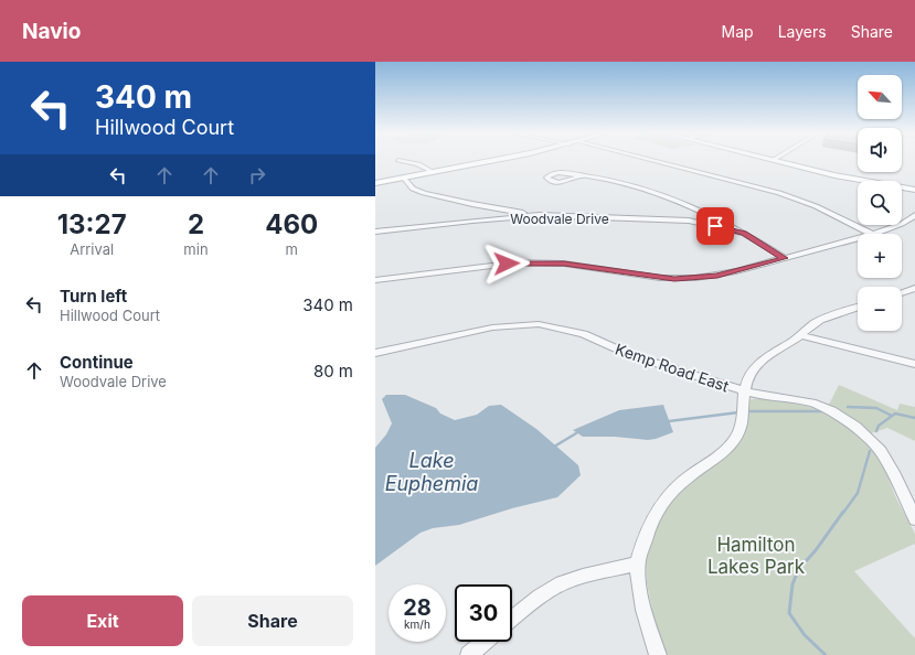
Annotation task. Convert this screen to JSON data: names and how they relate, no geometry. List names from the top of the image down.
{
  "streets": {
    "street": ["Woodvale Drive", "Kemp Road East"]
  },
  "water": ["Lake Euphemia"],
  "parks": ["Hamilton Lakes Park"],
  "north": "top left",
  "page": {
    "header": "Navio",
    "nav": ["Map", "Layers", "Share"],
    "turn": ["340 m", "Hillwood Court"],
    "map_buttons": ["+", "−"],
    "eta": [
      "13:27",
      "Arrival",
      "2",
      "min",
      "460",
      "m"
    ],
    "list": [
      {
        "name": "Turn left",
        "note": "Hillwood Court",
        "value": "340 m"
      },
      {
        "name": "Continue",
        "note": "Woodvale Drive",
        "value": "80 m"
      }
    ],
    "speed": "28 km/h",
    "limit": "30",
    "buttons": ["Exit", "Share"]
  }
}
